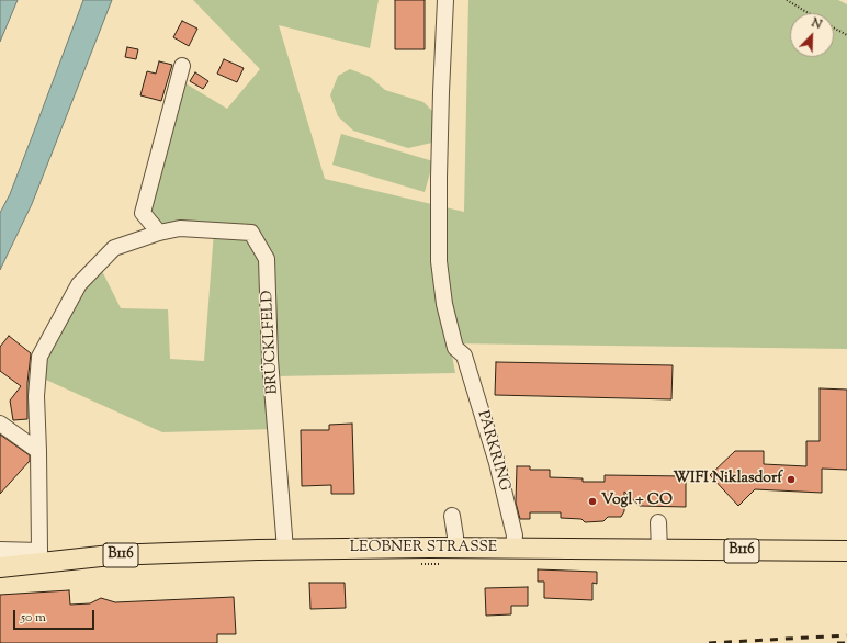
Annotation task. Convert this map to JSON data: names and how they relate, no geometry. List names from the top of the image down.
{
  "streets": {
    "main road": ["LEOBNER STRASSE", "B116"],
    "street": ["BRÜCKLFELD", "PARKRING"]
  },
  "crossings": [
    ["BRÜCKLFELD", "LEOBNER STRASSE"],
    ["PARKRING", "LEOBNER STRASSE"]
  ],
  "places": ["WIFI Niklasdorf", "Vogl + CO"],
  "scale_bar": "50 m",
  "north": "top right"
}
